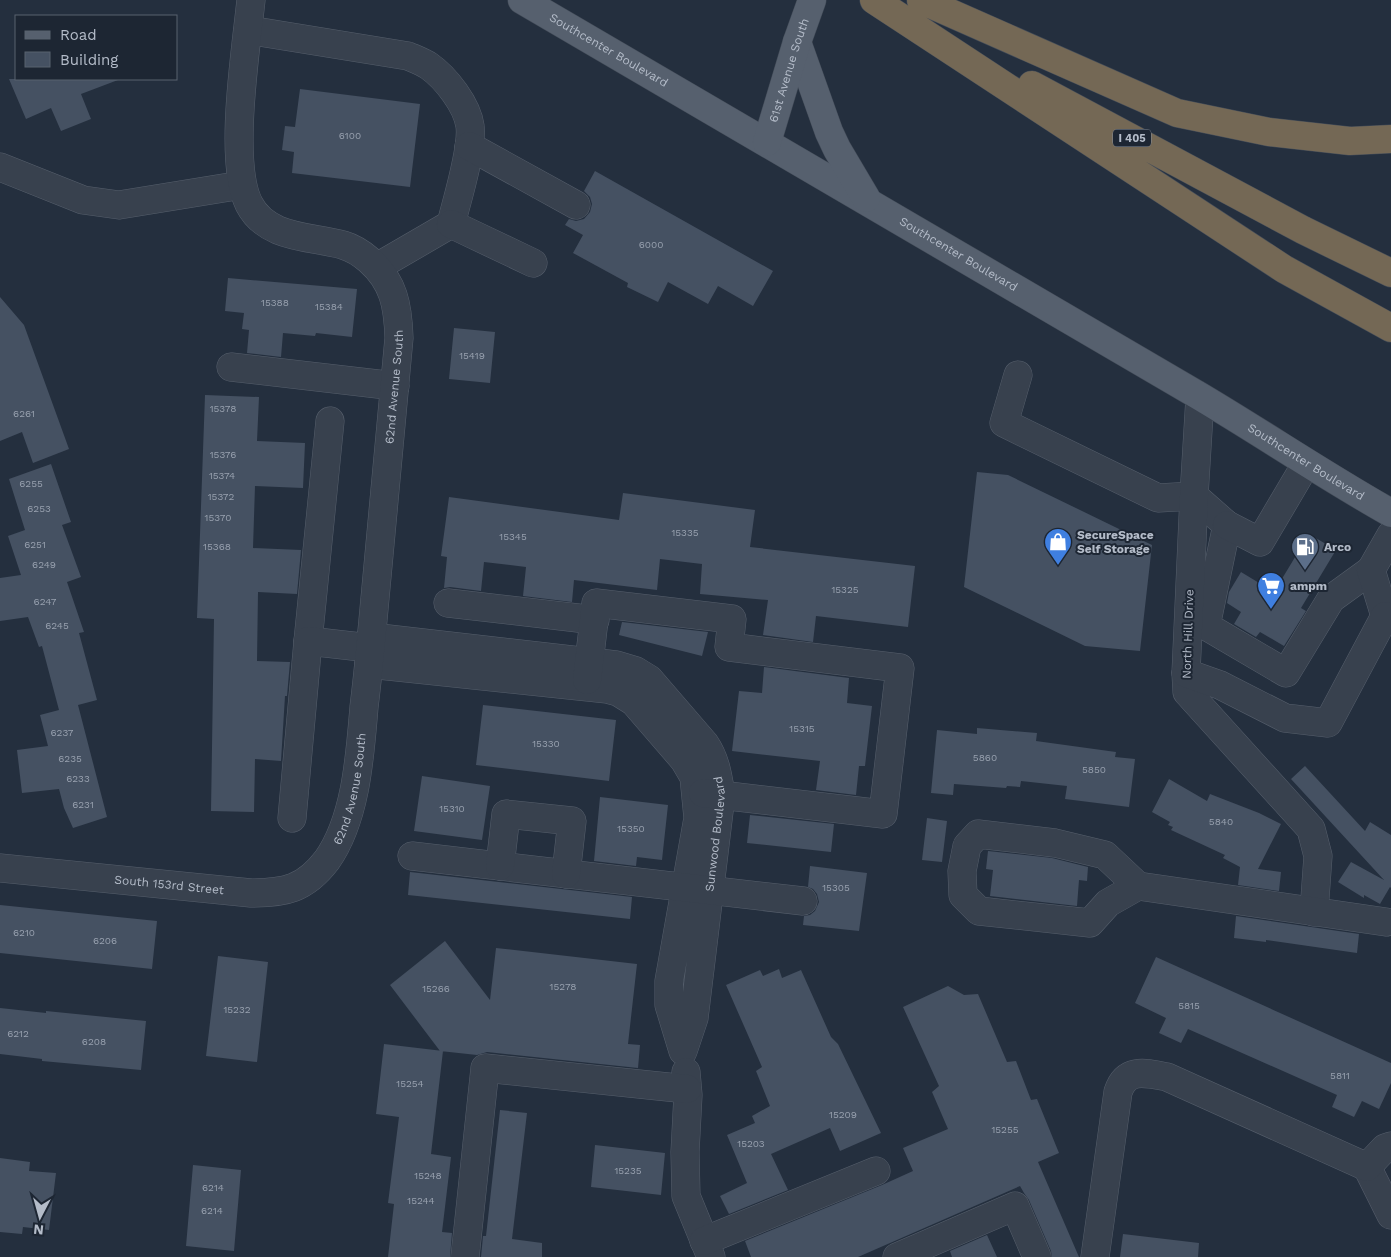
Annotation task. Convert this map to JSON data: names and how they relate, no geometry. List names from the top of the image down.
{
  "streets": {
    "highway": ["I 405"],
    "main road": ["Southcenter Boulevard", "61st Avenue South"],
    "street": [
      "62nd Avenue South",
      "North Hill Drive",
      "Sunwood Boulevard",
      "South 153rd Street"
    ]
  },
  "crossings": [
    ["Southcenter Boulevard", "61st Avenue South"],
    ["Southcenter Boulevard", "North Hill Drive"],
    ["62nd Avenue South", "Sunwood Boulevard"],
    ["62nd Avenue South", "South 153rd Street"]
  ],
  "places": {
    "shop": ["SecureSpace Self Storage"],
    "fuel station": ["Arco"],
    "supermarket": ["ampm"]
  },
  "house_numbers": [
    "6100",
    "6000",
    "15388",
    "15384",
    "15419",
    "15378",
    "6261",
    "15376",
    "15374",
    "6255",
    "15372",
    "6253",
    "15370",
    "15335",
    "15345",
    "6251",
    "15368",
    "6249",
    "15325",
    "6247",
    "6245",
    "15315",
    "6237",
    "15330",
    "5860",
    "6235",
    "5850",
    "6233",
    "6231",
    "15310",
    "5840",
    "15350",
    "15305",
    "6210",
    "6206",
    "15278",
    "15266",
    "5815",
    "15232",
    "6212",
    "6208",
    "5811",
    "15254",
    "15209",
    "15255",
    "15203",
    "15235",
    "15248",
    "6214",
    "15244",
    "6214"
  ],
  "legend": ["Road", "Building"],
  "north": "bottom"
}
